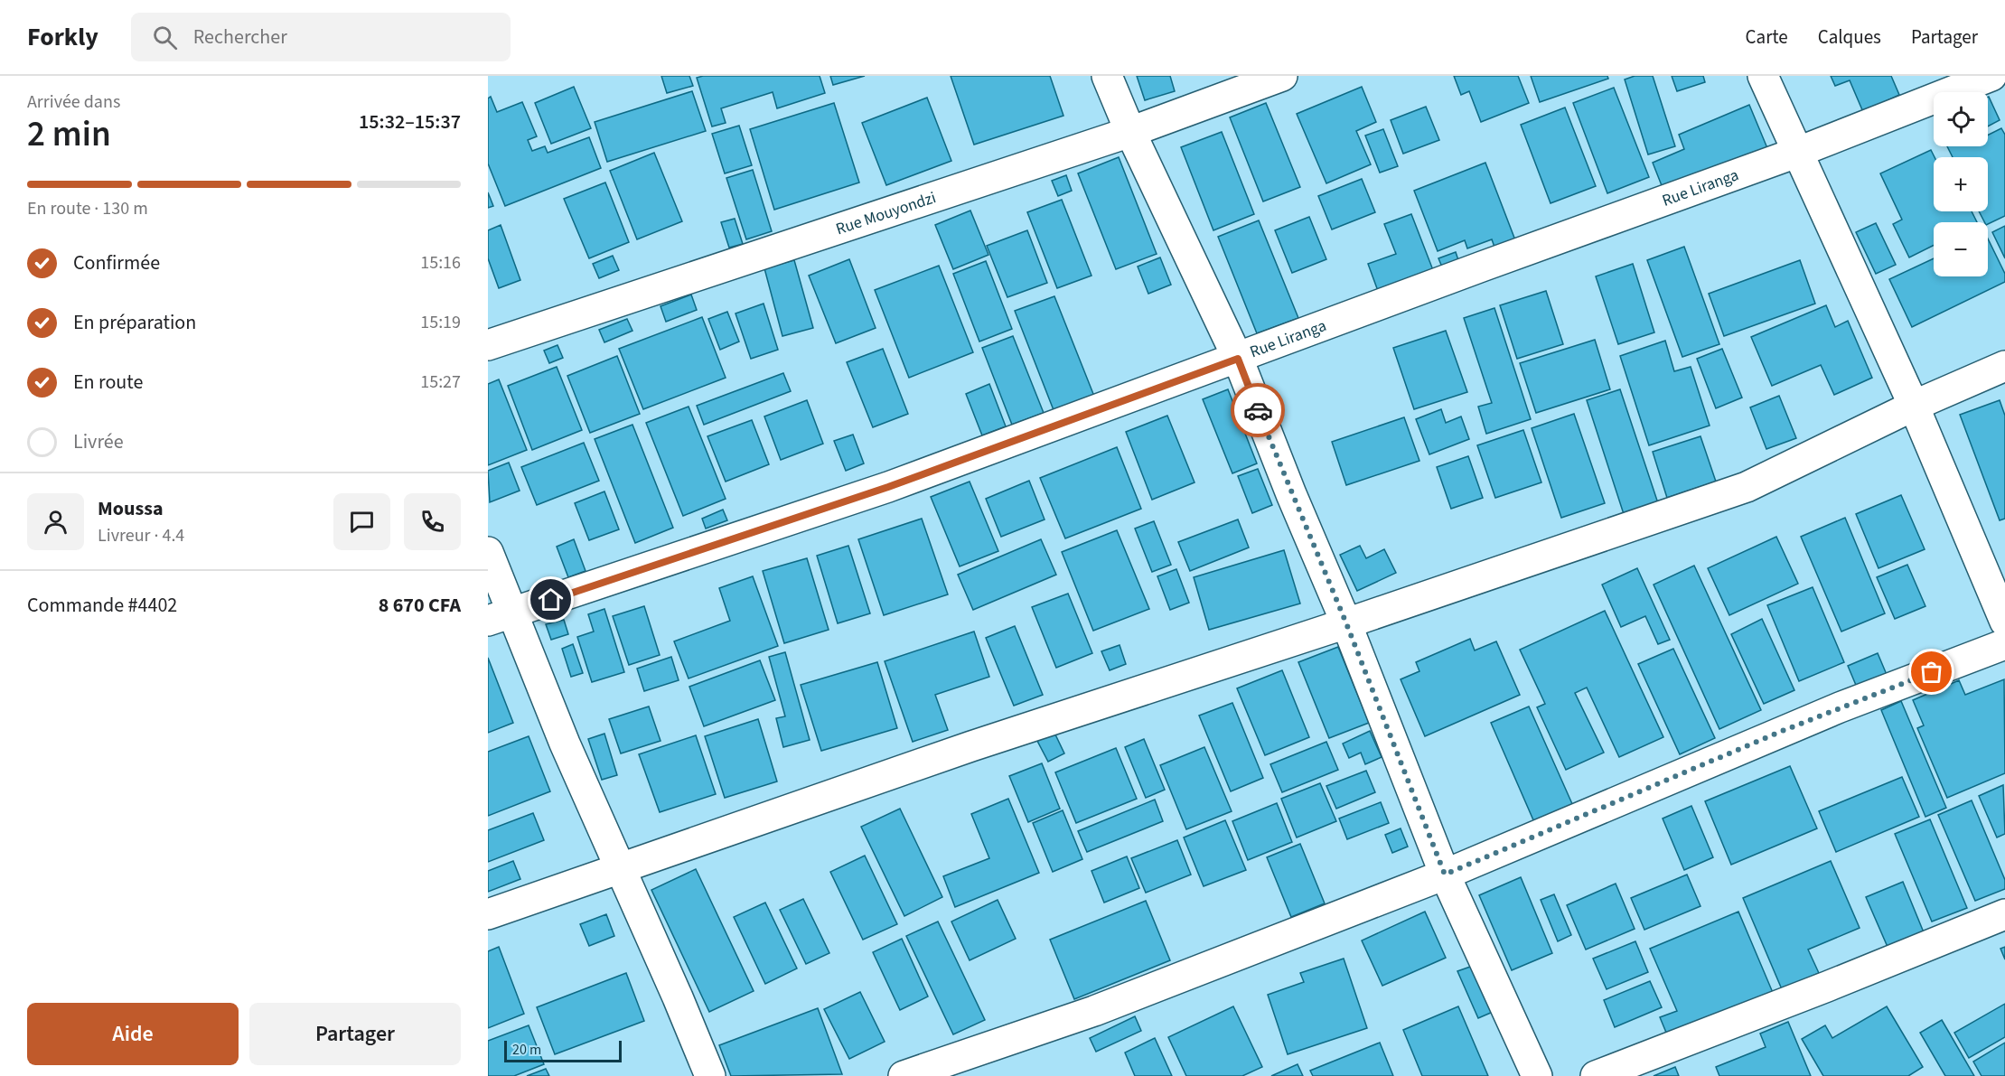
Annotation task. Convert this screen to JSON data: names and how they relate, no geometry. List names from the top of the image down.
{
  "streets": {
    "street": ["Rue Liranga", "Rue Mouyondzi"]
  },
  "scale_bar": "20 m",
  "page": {
    "header": "Forkly",
    "search": "Rechercher",
    "nav": ["Carte", "Calques", "Partager"],
    "heading": ["2 min", "Arrivée dans", "15:32–15:37"],
    "panel": [
      "Moussa",
      "Livreur · 4.4",
      "Commande #4402",
      "8 670 CFA"
    ],
    "map_buttons": ["+", "−"],
    "bar": "En route · 130 m",
    "list": [
      ["Confirmée", "15:16"],
      ["En préparation", "15:19"],
      ["En route", "15:27"],
      "Livrée"
    ],
    "buttons": ["Aide", "Partager"],
    "scale": "20 m"
  }
}
